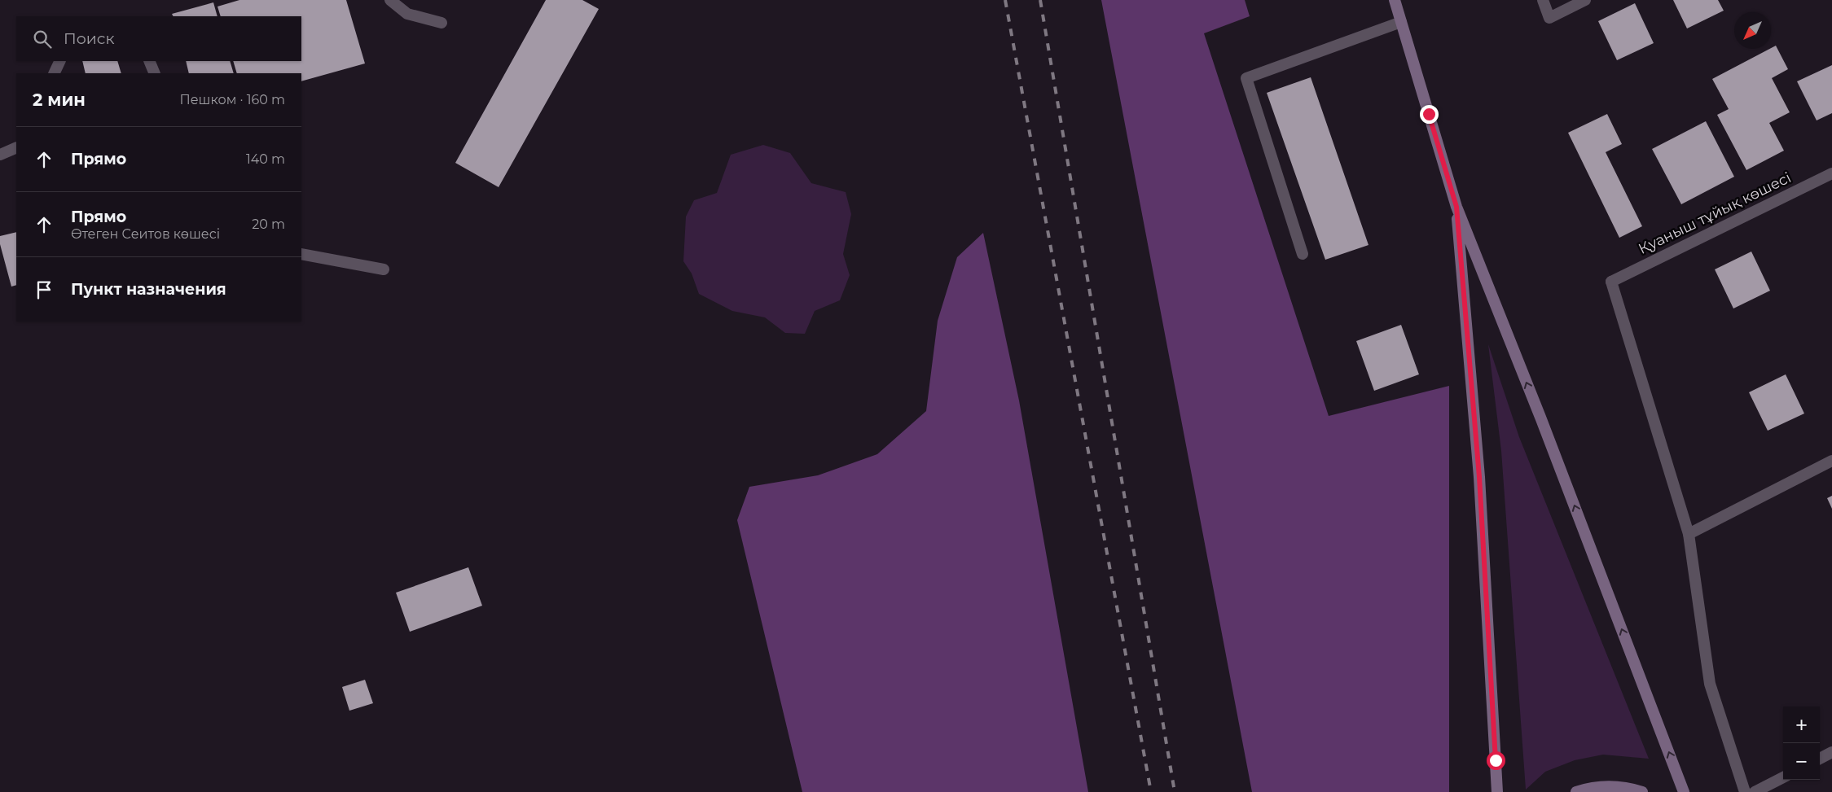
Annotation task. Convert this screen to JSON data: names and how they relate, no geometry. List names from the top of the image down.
{
  "streets": {
    "street": ["Қуаныш тұйық көшесі"]
  },
  "north": "bottom left",
  "page": {
    "search": "Поиск",
    "heading": ["2 мин", "Пешком · 160 m"],
    "list": [
      ["Прямо", "140 m"],
      ["Прямо", "Өтеген Сеитов көшесі", "20 m"],
      "Пункт назначения"
    ],
    "map_buttons": ["+", "−"]
  }
}
